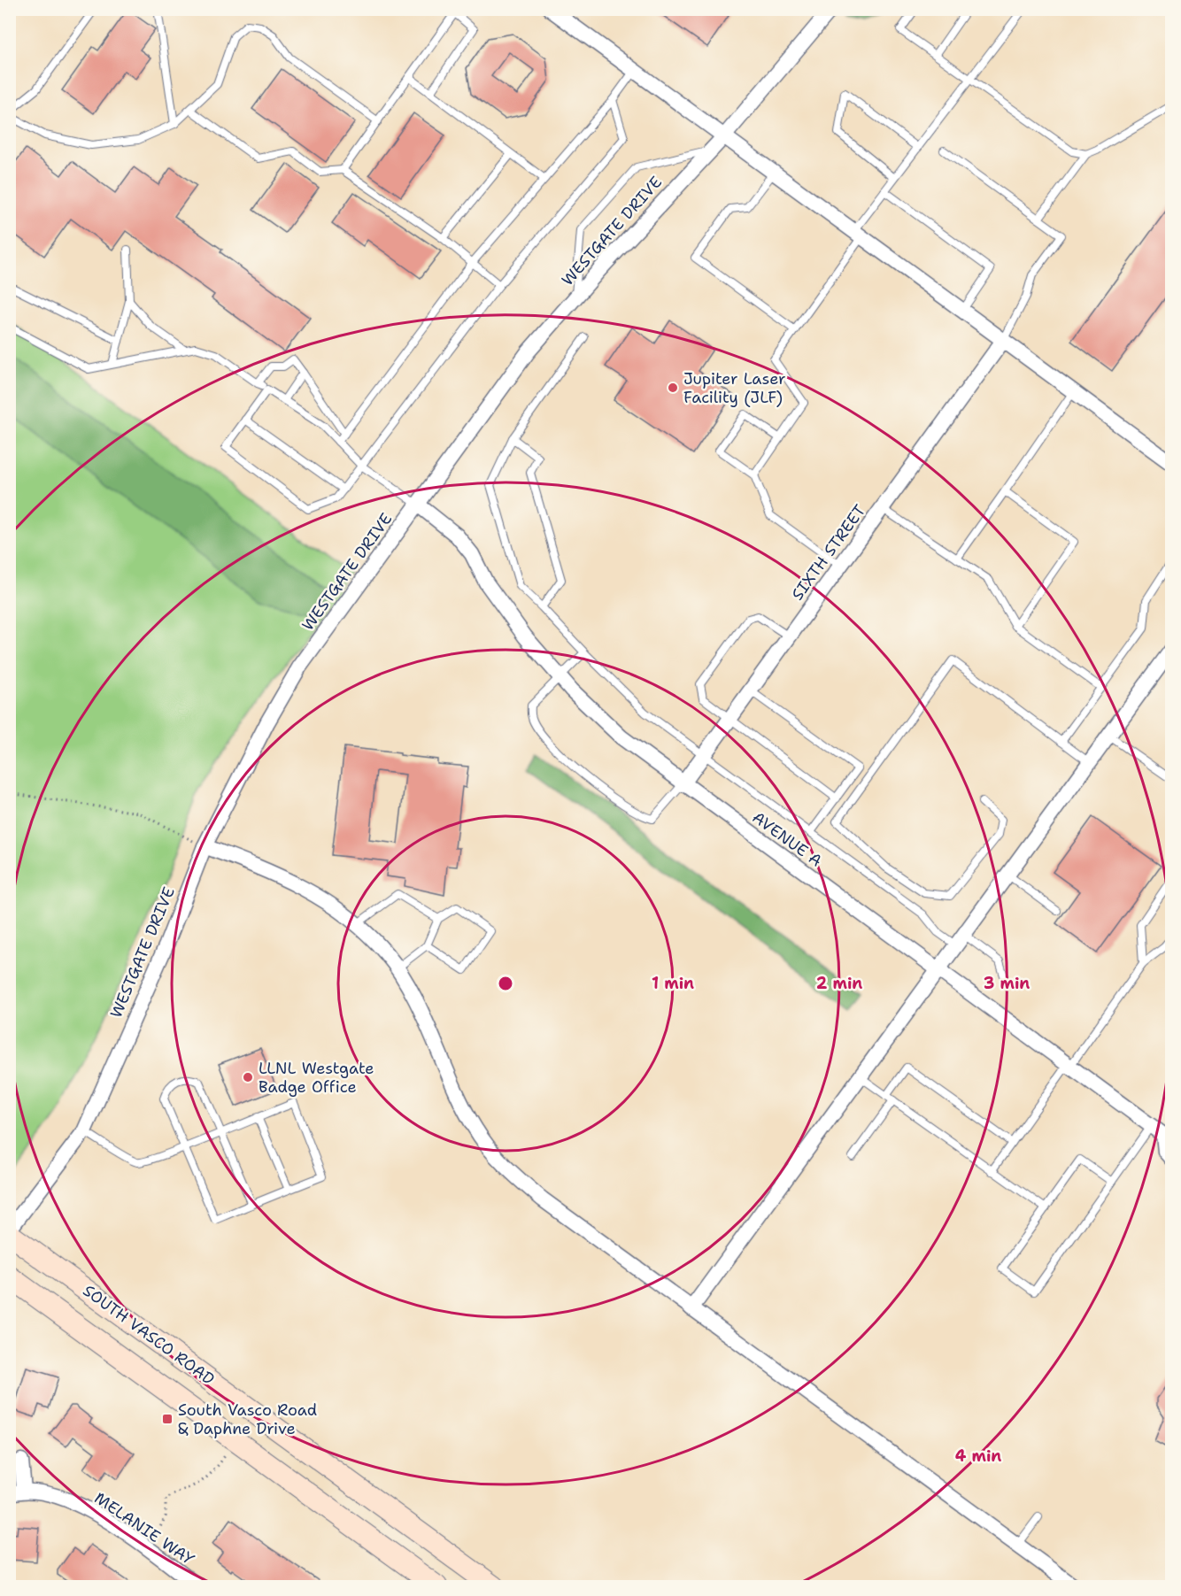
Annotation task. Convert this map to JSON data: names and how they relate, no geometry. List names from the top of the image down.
{
  "streets": {
    "main road": ["SOUTH VASCO ROAD"],
    "street": [
      "WESTGATE DRIVE",
      "SIXTH STREET",
      "AVENUE A",
      "MELANIE WAY"
    ]
  },
  "crossings": [
    ["WESTGATE DRIVE", "AVENUE A"],
    ["WESTGATE DRIVE", "SOUTH VASCO ROAD"],
    ["SIXTH STREET", "AVENUE A"]
  ],
  "places": {
    "other": ["Jupiter Laser Facility (JLF)", "LLNL Westgate Badge Office"],
    "transit": ["South Vasco Road & Daphne Drive"]
  },
  "rings": [
    "1 min",
    "2 min",
    "3 min",
    "4 min"
  ]
}
